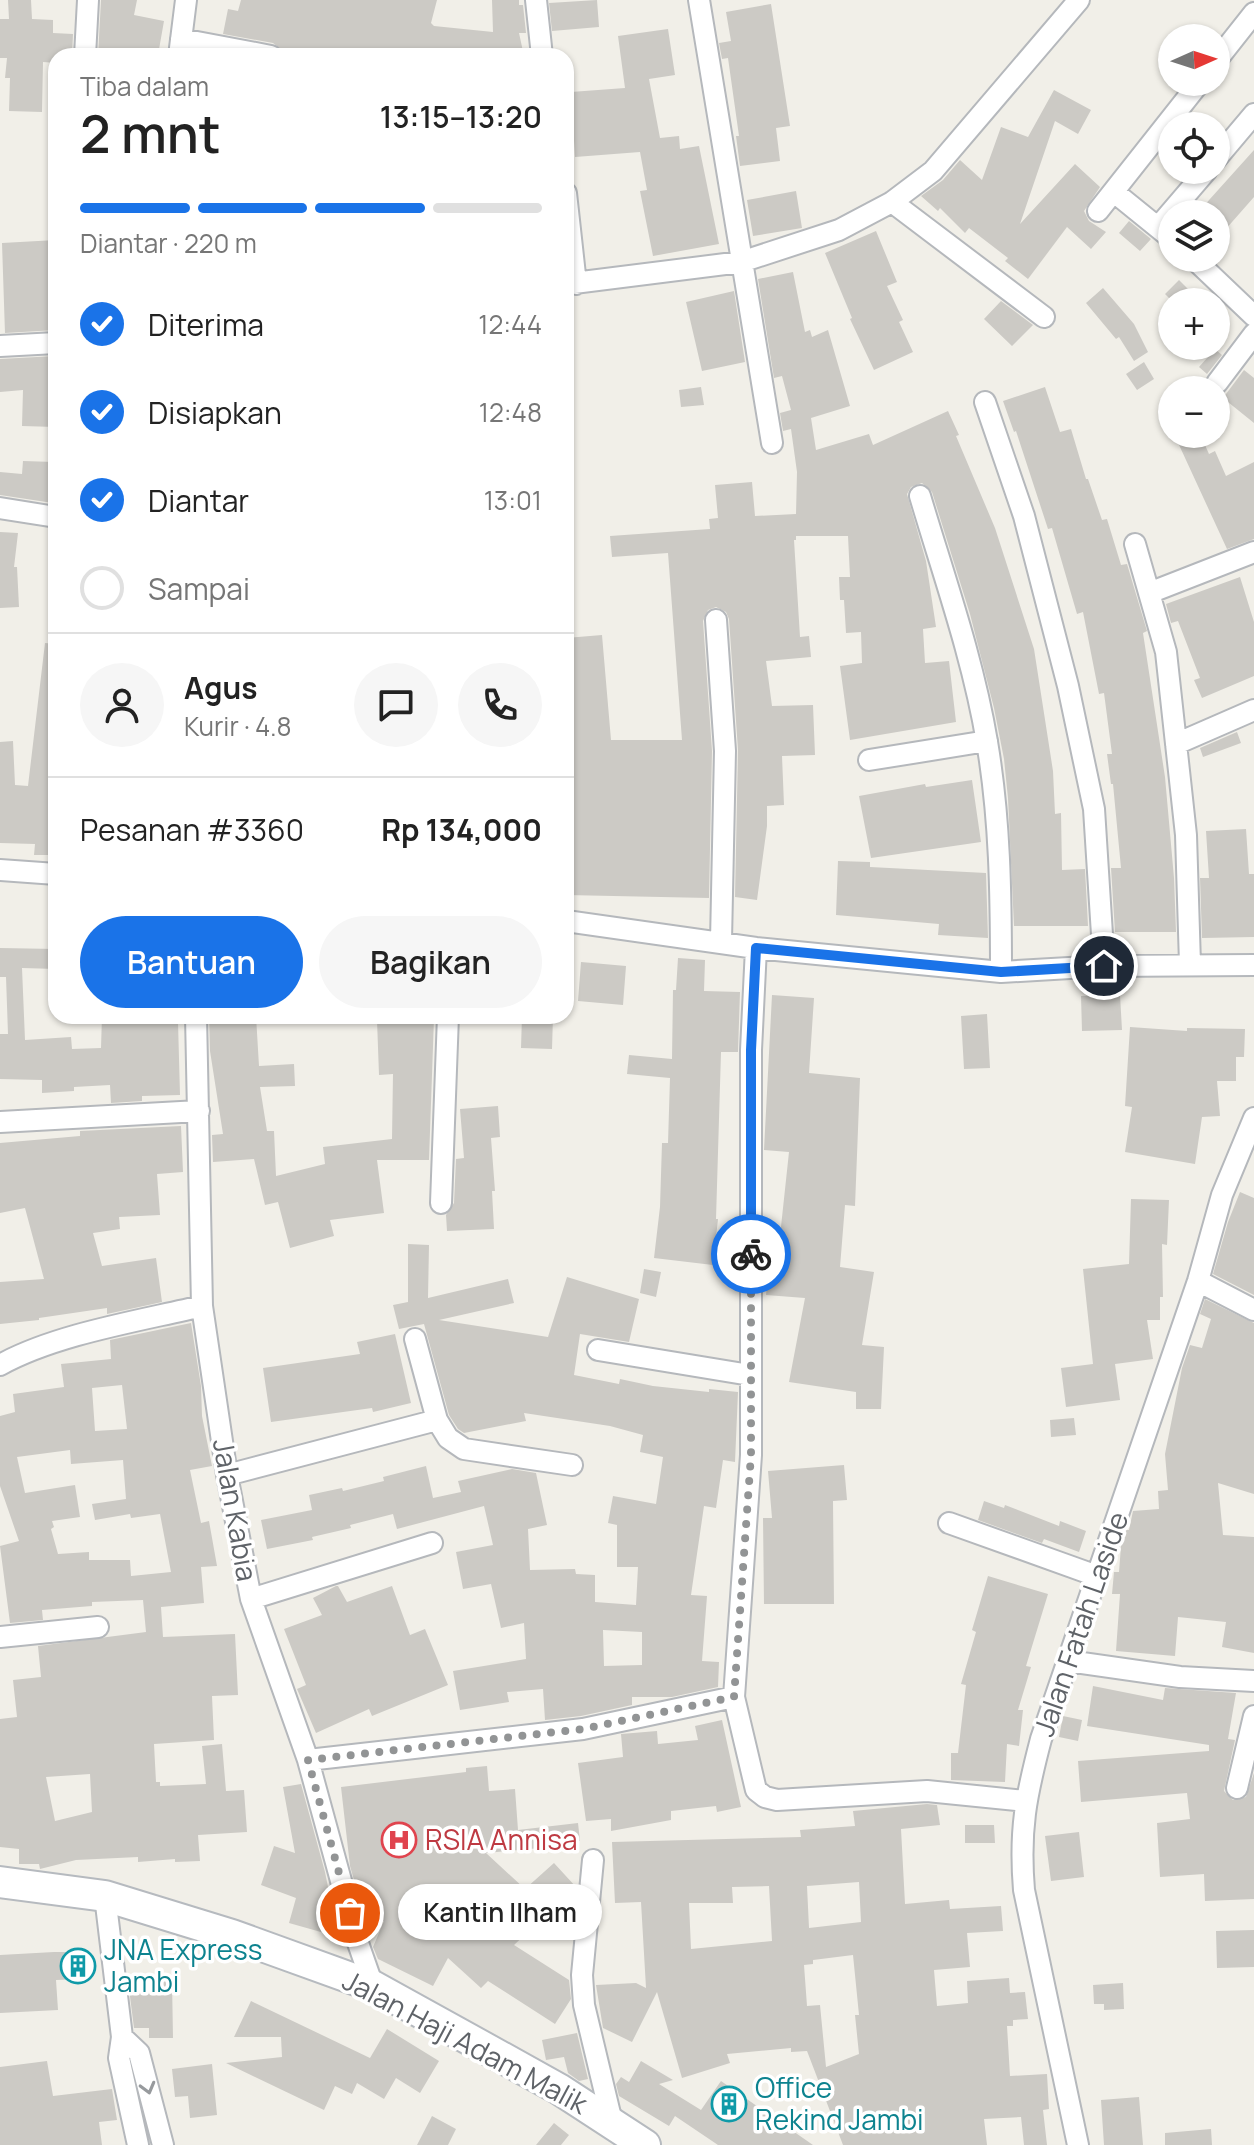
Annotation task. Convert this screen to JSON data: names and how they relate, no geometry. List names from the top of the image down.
{
  "streets": {
    "main road": ["Jalan Haji Adam Malik"],
    "street": ["Jalan Kabia", "Jalan Fatah Laside"]
  },
  "crossings": [
    ["Jalan Kabia", "Jalan Haji Adam Malik"]
  ],
  "places": {
    "hospital": ["RSIA Annisa"],
    "other": ["Kantin Ilham"],
    "building": ["JNA Express Jambi", "Office Rekind Jambi"]
  },
  "north": "right",
  "page": {
    "map_buttons": ["+", "−"],
    "heading": ["2 mnt", "Tiba dalam", "13:15–13:20"],
    "panel": [
      "Agus",
      "Kurir · 4.8",
      "Pesanan #3360",
      "Rp 134,000"
    ],
    "bar": "Diantar · 220 m",
    "list": [
      ["Diterima", "12:44"],
      ["Disiapkan", "12:48"],
      ["Diantar", "13:01"],
      "Sampai"
    ],
    "buttons": ["Bantuan", "Bagikan"],
    "bubble": "Kantin Ilham"
  }
}
